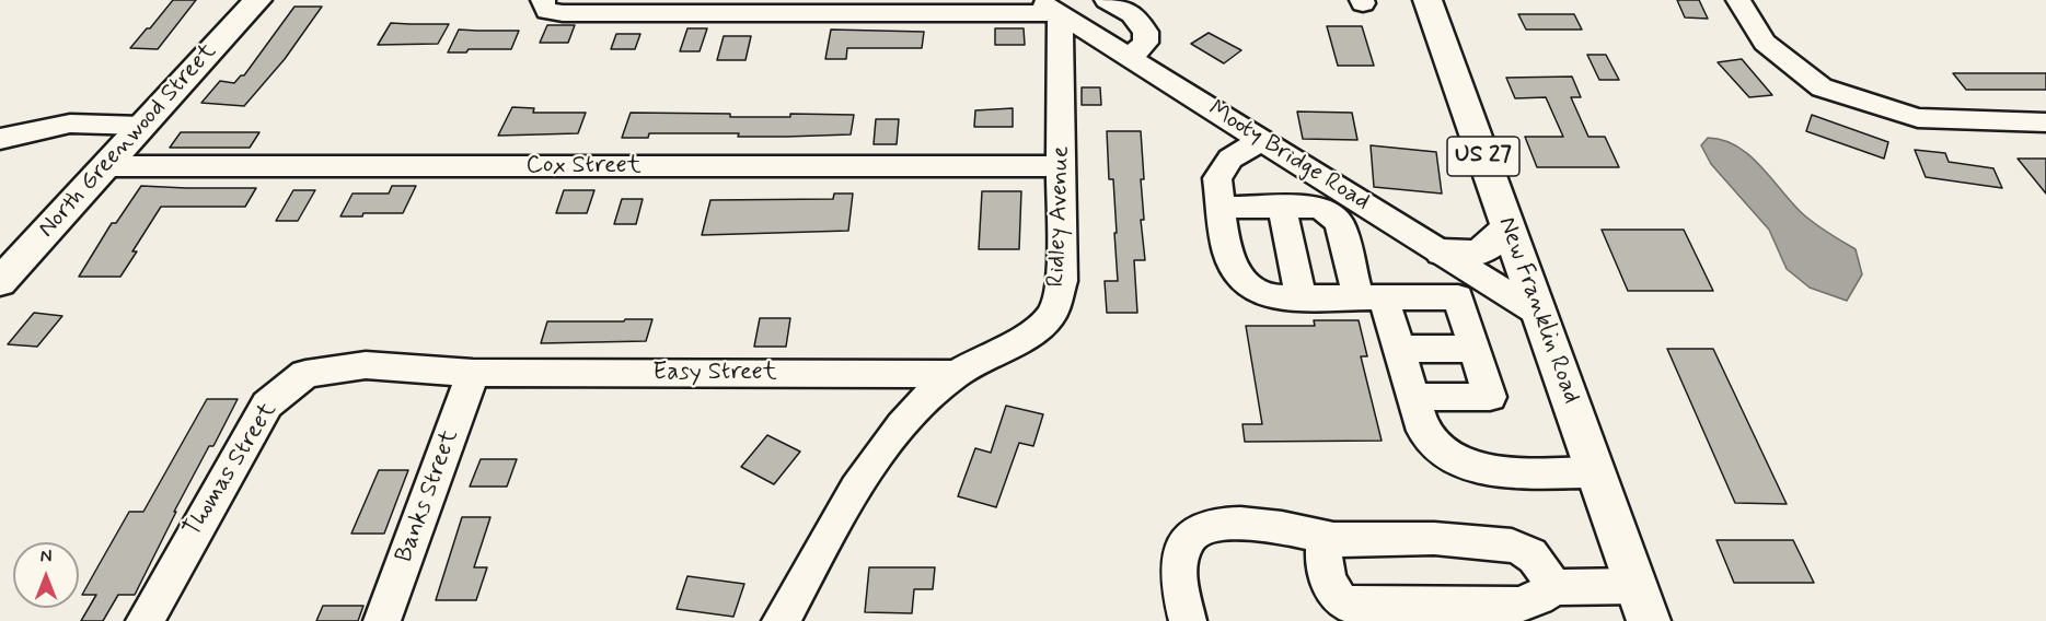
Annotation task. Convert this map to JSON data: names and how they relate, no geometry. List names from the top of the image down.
{
  "streets": {
    "main road": ["North Greenwood Street", "US 27", "New Franklin Road"],
    "street": [
      "Mooty Bridge Road",
      "Cox Street",
      "Ridley Avenue",
      "Easy Street",
      "Thomas Street",
      "Banks Street"
    ]
  },
  "crossings": [
    ["North Greenwood Street", "Cox Street"],
    ["Mooty Bridge Road", "Ridley Avenue"],
    ["Mooty Bridge Road", "New Franklin Road"],
    ["Cox Street", "Ridley Avenue"],
    ["Ridley Avenue", "Easy Street"],
    ["Easy Street", "Thomas Street"],
    ["Easy Street", "Banks Street"],
    ["Thomas Street", "Banks Street"]
  ],
  "north": "top"
}
